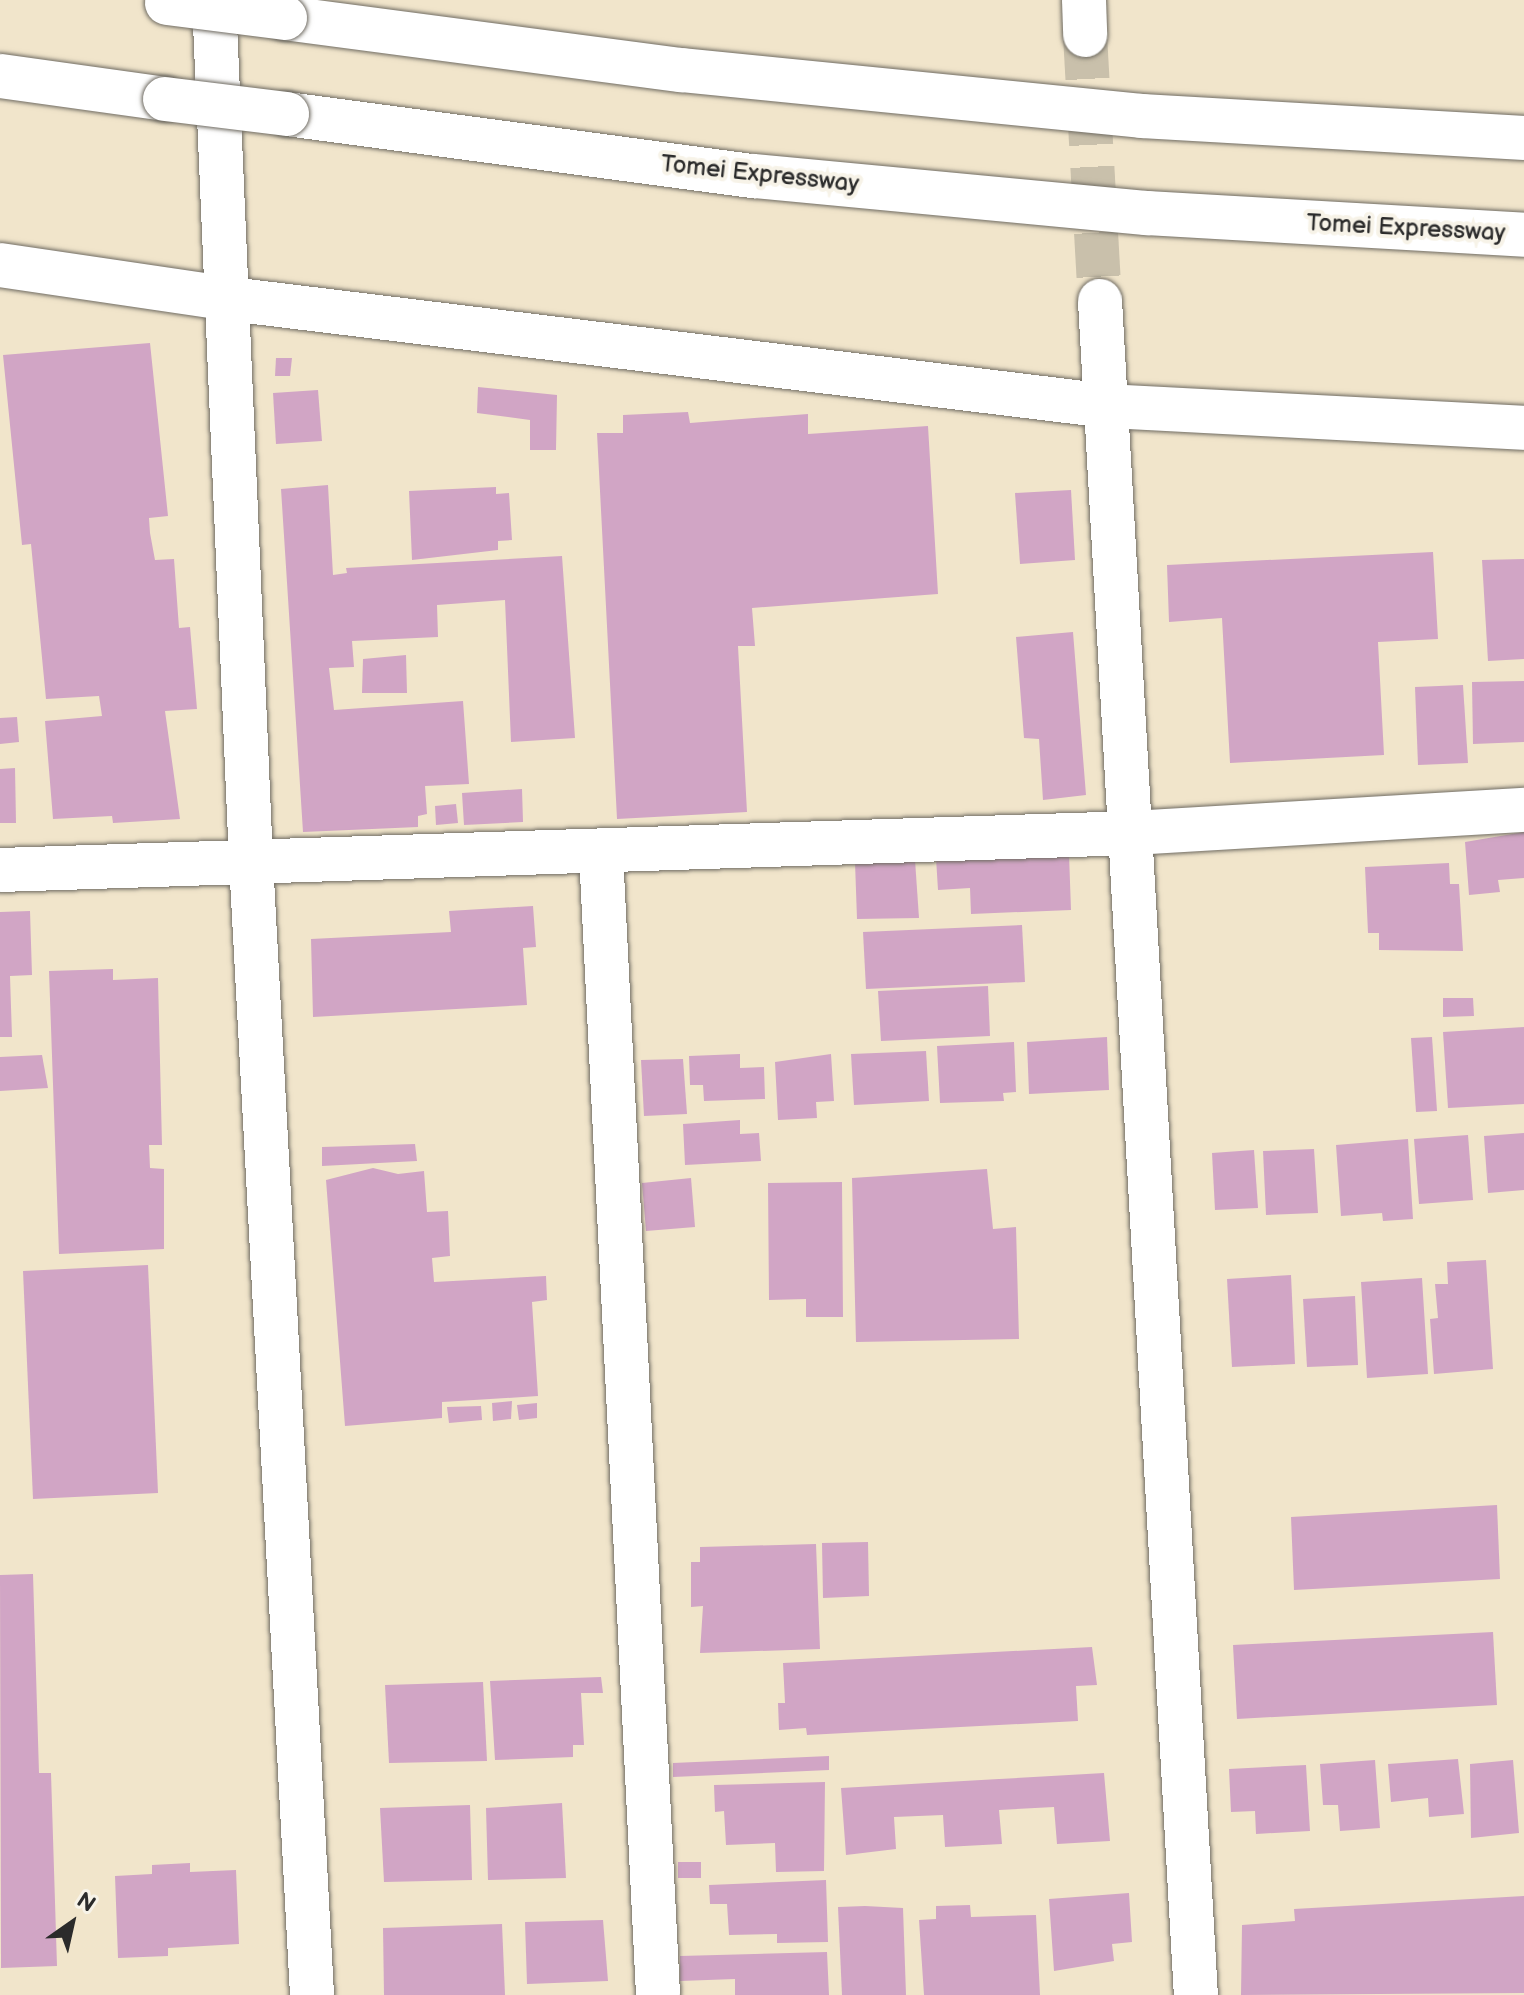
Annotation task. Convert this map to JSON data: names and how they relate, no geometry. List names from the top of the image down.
{
  "streets": {
    "main road": ["Tomei Expressway"]
  },
  "north": "top right"
}
